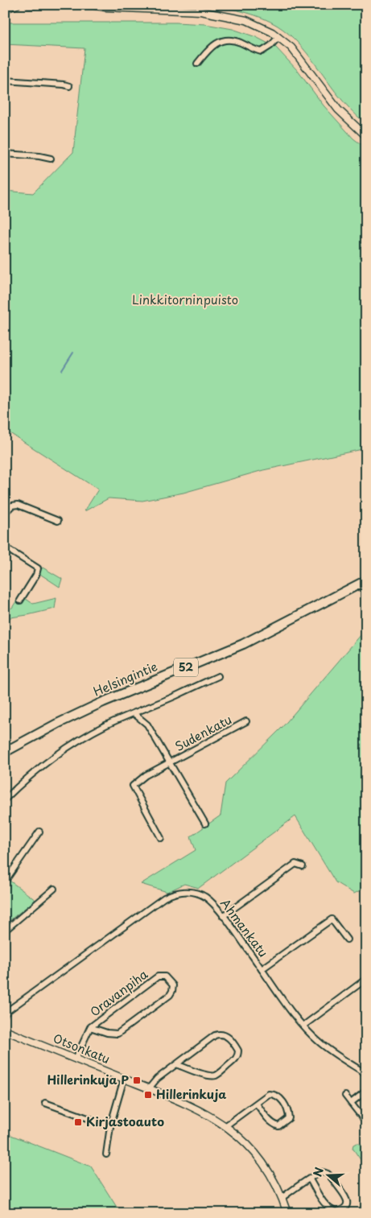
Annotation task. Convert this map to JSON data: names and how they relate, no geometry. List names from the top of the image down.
{
  "streets": {
    "main road": ["52", "Helsingintie"],
    "street": [
      "Sudenkatu",
      "Ahmankatu",
      "Oravanpiha",
      "Otsonkatu"
    ]
  },
  "crossings": [
    ["Oravanpiha", "Otsonkatu"]
  ],
  "parks": ["Linkkitorninpuisto"],
  "places": {
    "transit": ["Hillerinkuja P", "Hillerinkuja", "Kirjastoauto"]
  },
  "north": "left"
}
